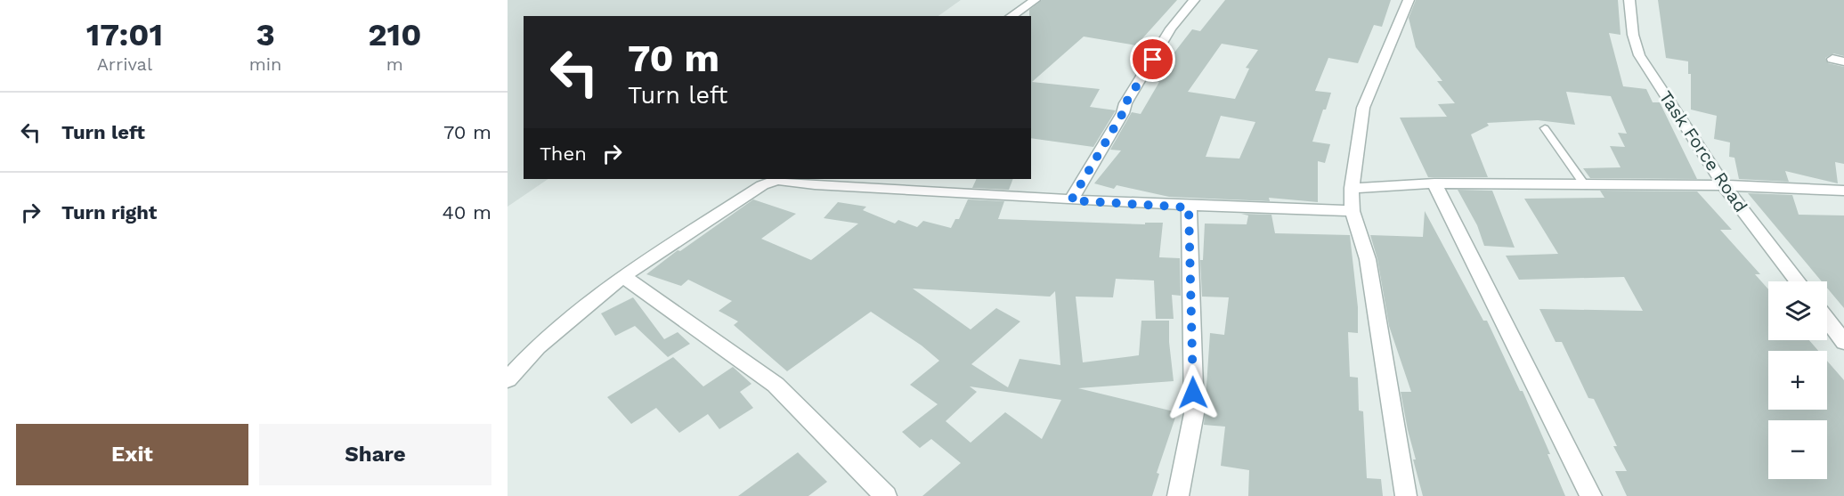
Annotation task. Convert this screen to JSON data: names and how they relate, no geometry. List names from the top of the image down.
{
  "streets": {
    "street": ["Task Force Road"]
  },
  "page": {
    "eta": [
      "17:01",
      "Arrival",
      "3",
      "min",
      "210",
      "m"
    ],
    "turn": ["70 m", "Turn left"],
    "list": [
      {
        "name": "Turn left",
        "value": "70 m"
      },
      {
        "name": "Turn right",
        "value": "40 m"
      }
    ],
    "then": "Then",
    "map_buttons": ["+", "−"],
    "buttons": ["Exit", "Share"]
  }
}
